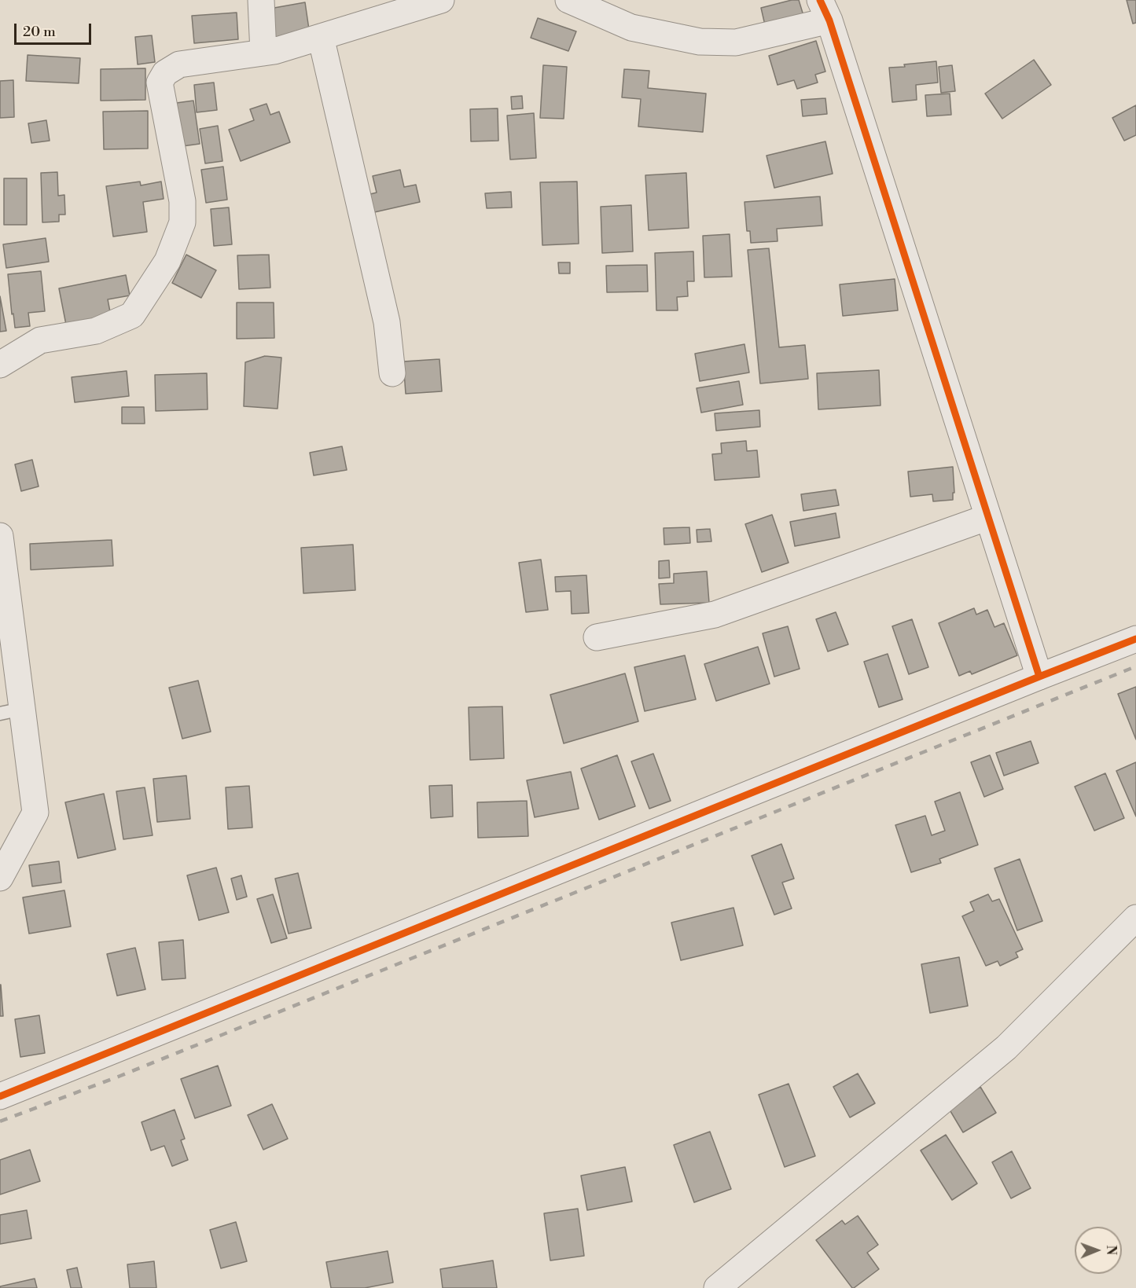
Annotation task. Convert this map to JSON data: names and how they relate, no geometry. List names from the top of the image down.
{
  "scale_bar": "20 m",
  "north": "right"
}
